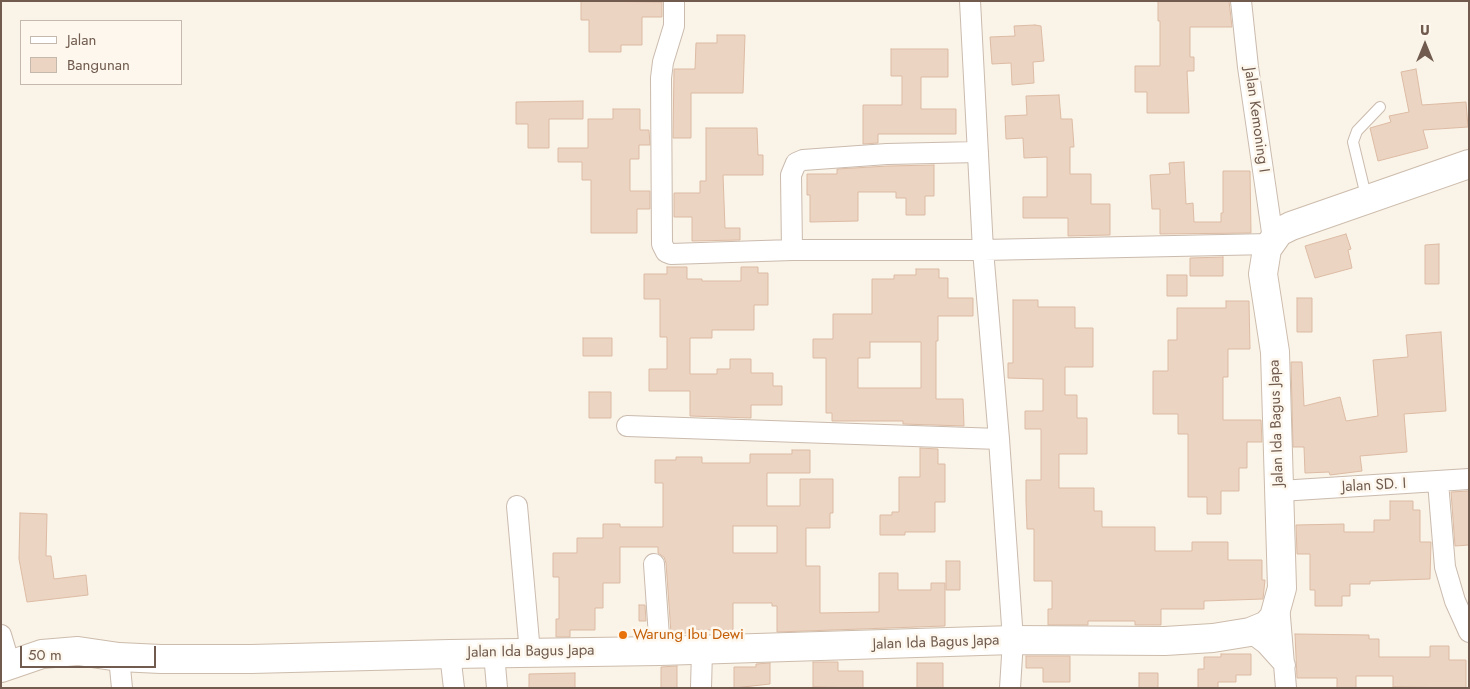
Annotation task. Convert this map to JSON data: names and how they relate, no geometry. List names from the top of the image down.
{
  "streets": {
    "street": ["Jalan Kemoning I", "Jalan Ida Bagus Japa", "Jalan SD. I"]
  },
  "crossings": [
    ["Jalan Kemoning I", "Jalan Ida Bagus Japa"],
    ["Jalan Ida Bagus Japa", "Jalan SD. I"]
  ],
  "places": ["Warung Ibu Dewi"],
  "legend": ["Jalan", "Bangunan"],
  "scale_bar": "50 m",
  "north": "top"
}
